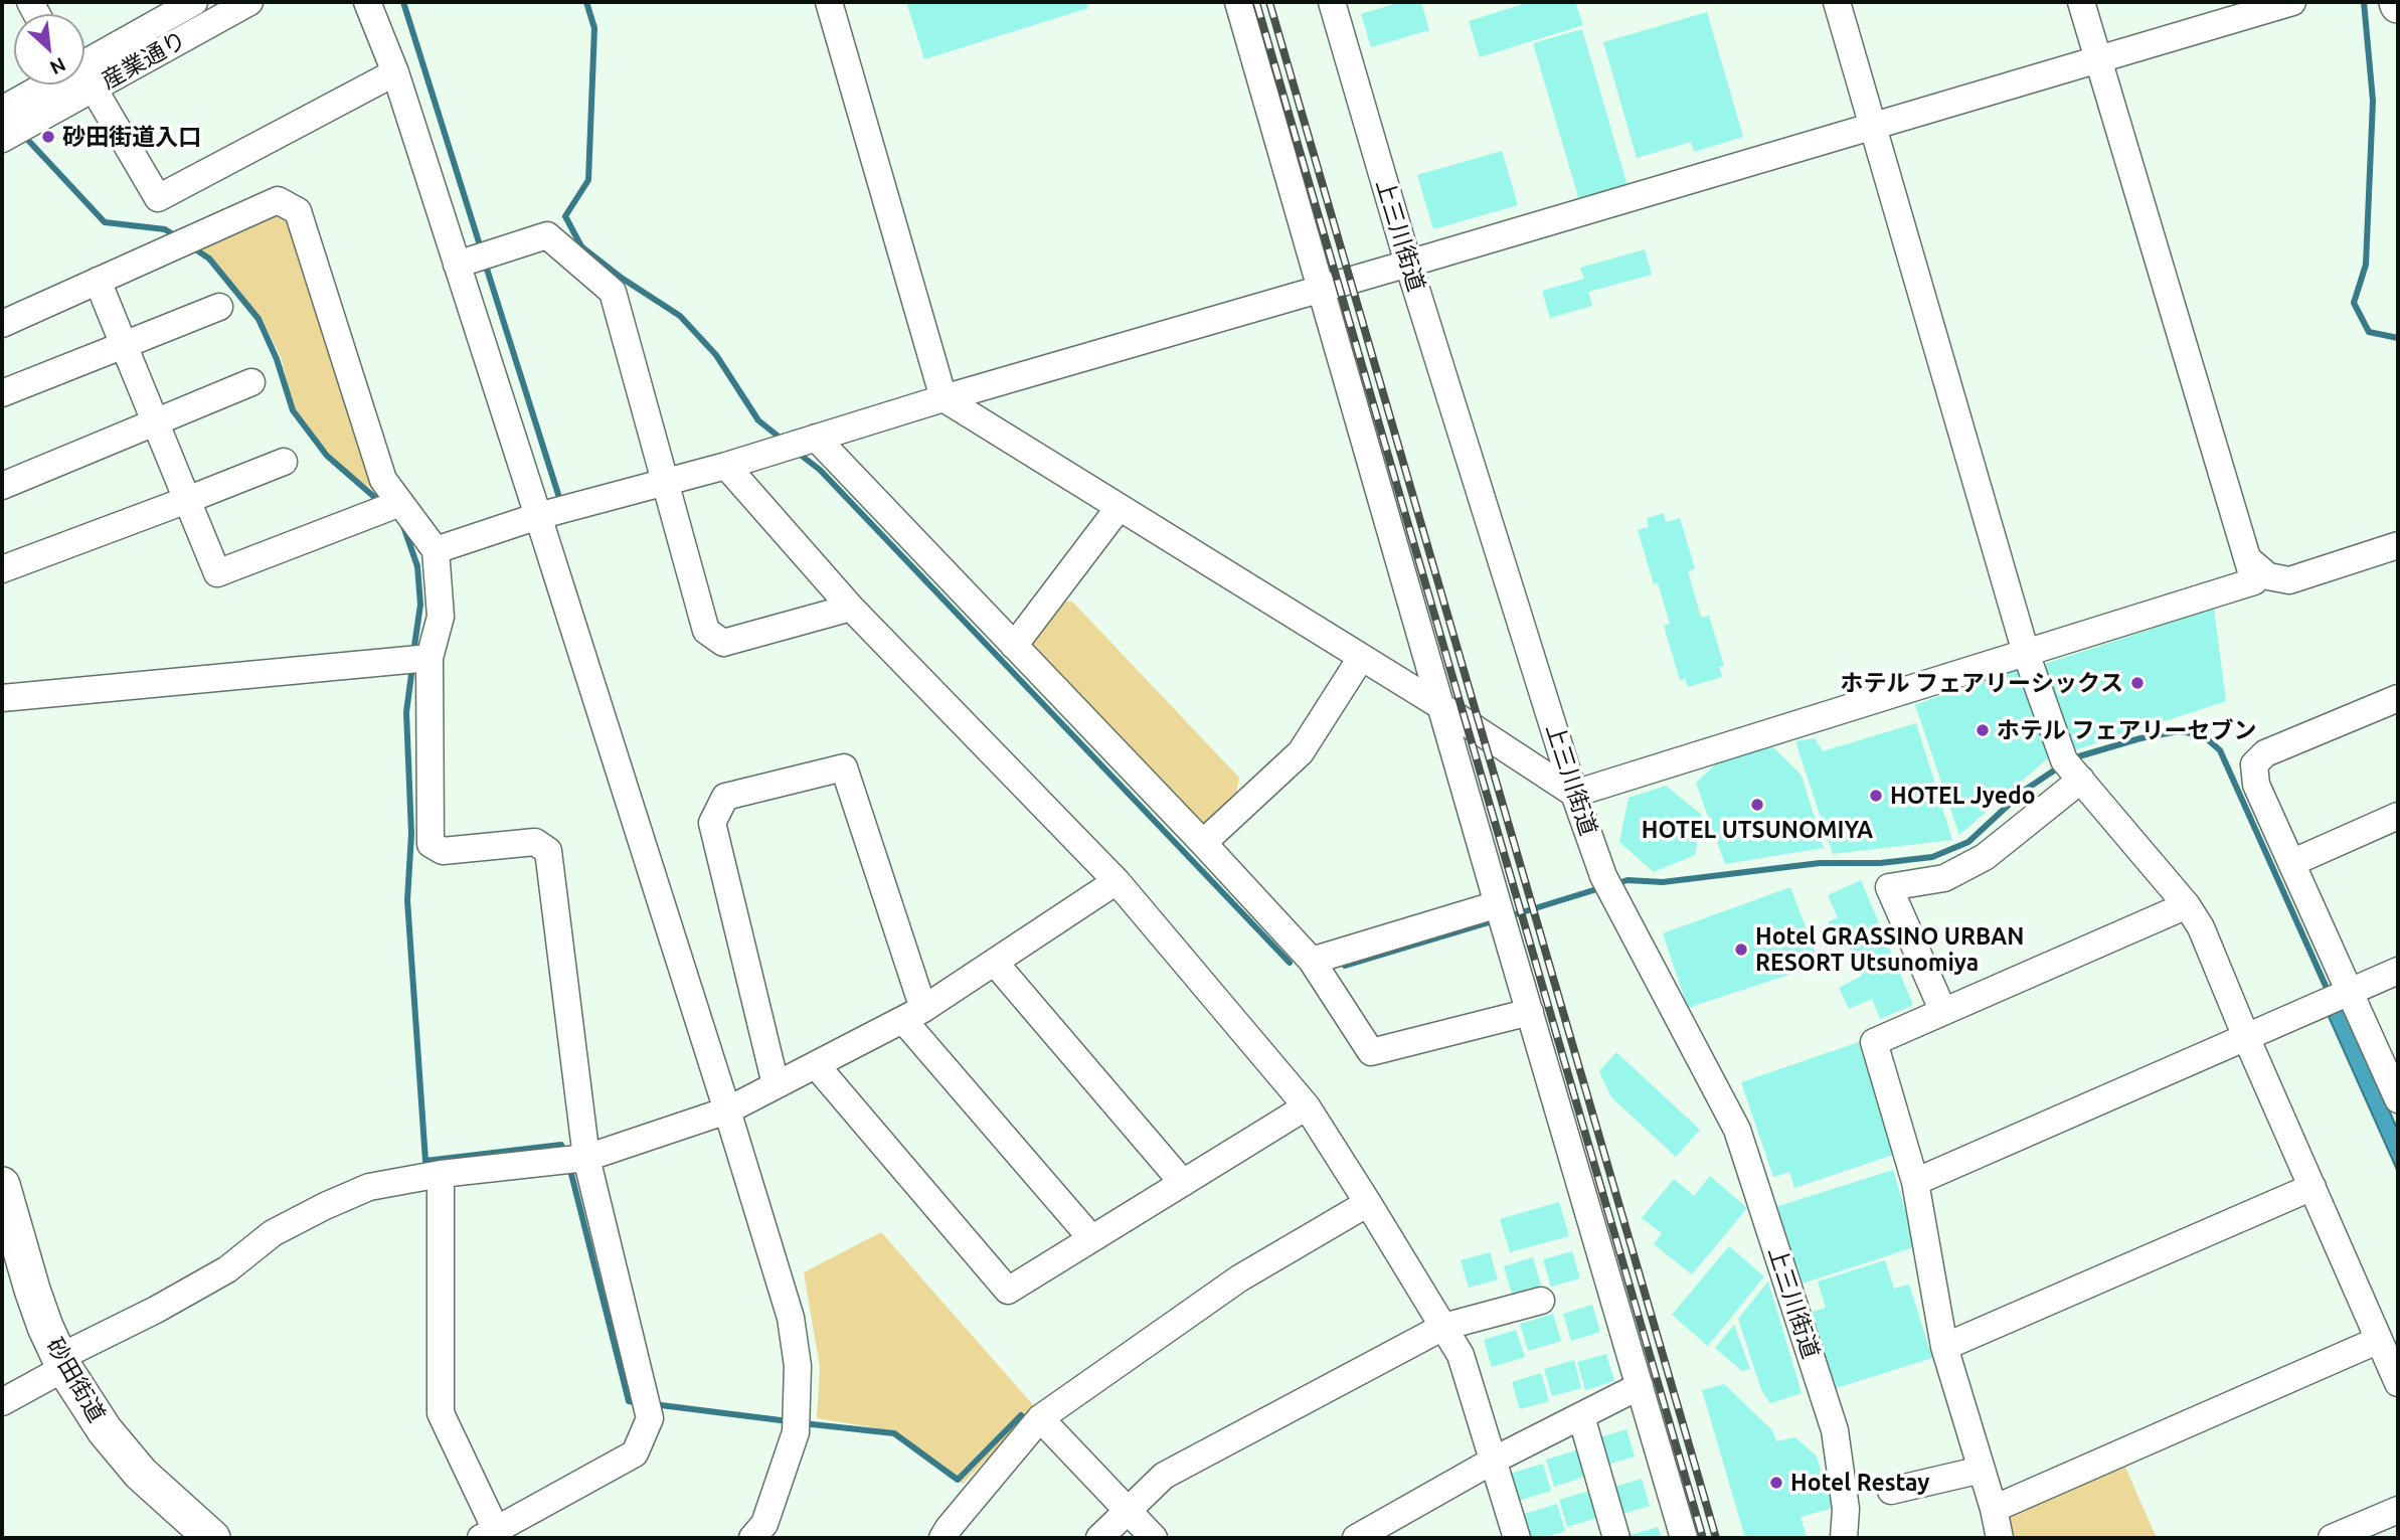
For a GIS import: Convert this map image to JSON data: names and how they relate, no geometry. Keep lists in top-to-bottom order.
{
  "streets": {
    "main road": ["砂田街道"],
    "street": ["産業通り", "上三川街道"]
  },
  "places": [
    "砂田街道入口",
    "ホテル フェアリーシックス",
    "ホテル フェアリーセブン",
    "HOTEL Jyedo",
    "HOTEL UTSUNOMIYA",
    "Hotel GRASSINO URBAN RESORT Utsunomiya",
    "Hotel Restay"
  ],
  "north": "bottom right"
}
